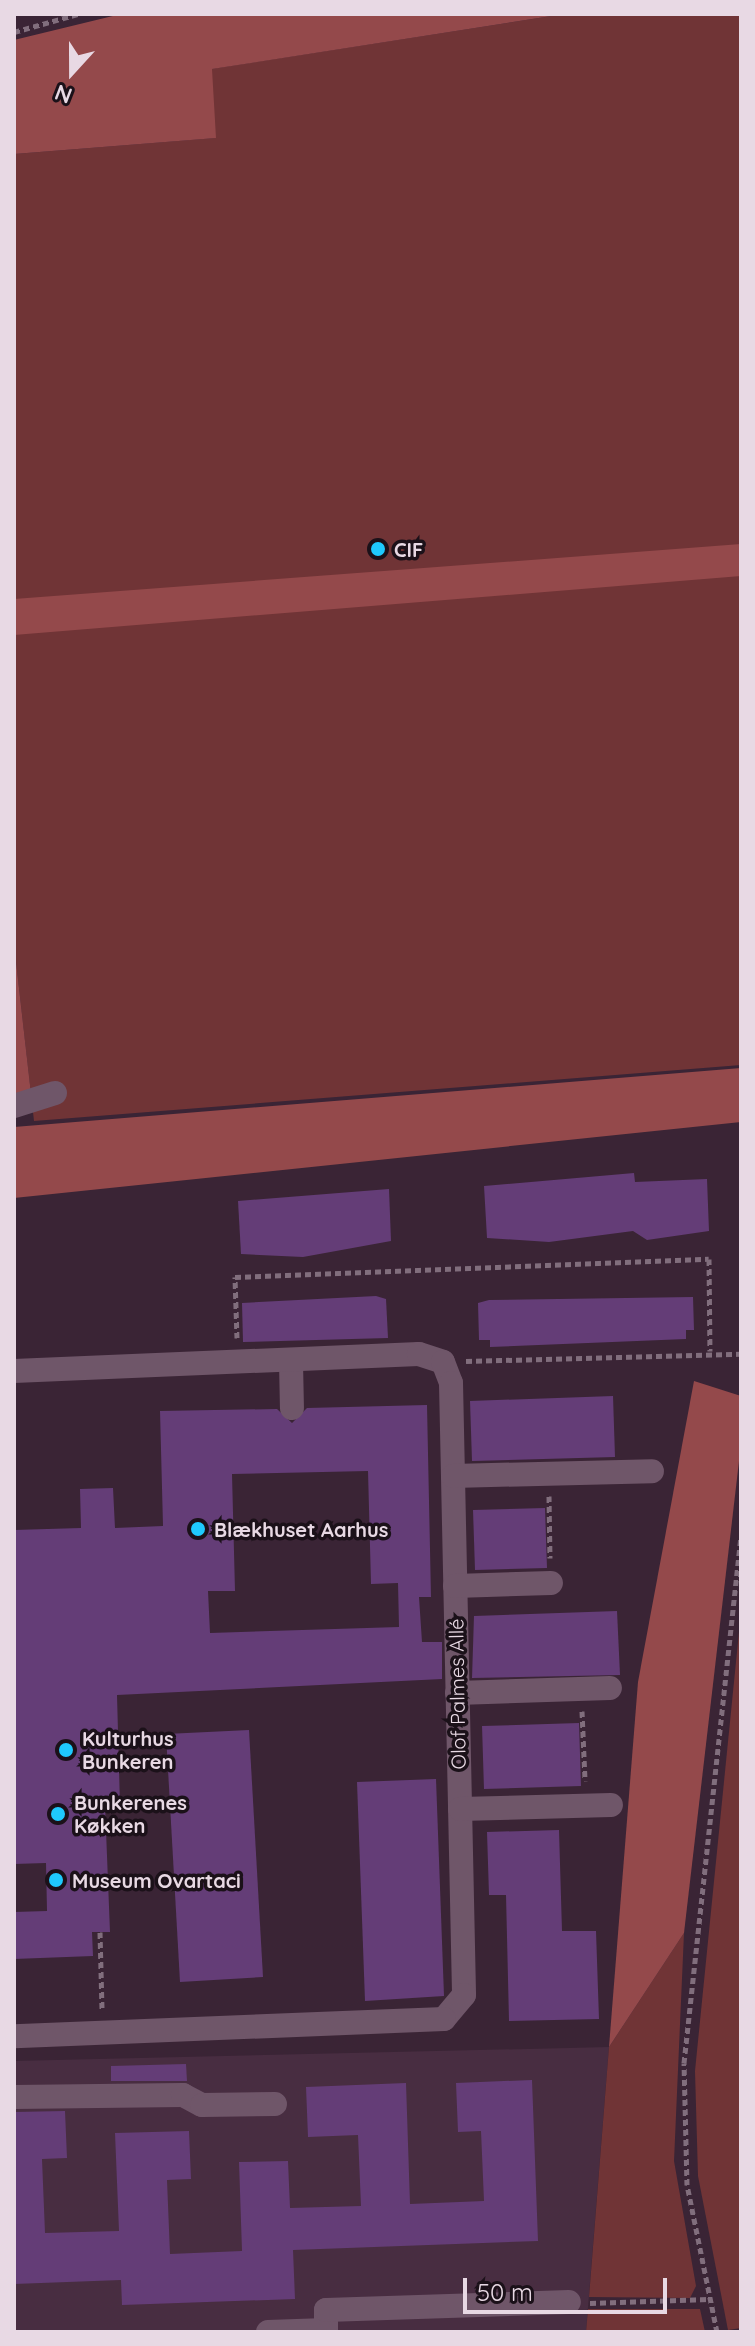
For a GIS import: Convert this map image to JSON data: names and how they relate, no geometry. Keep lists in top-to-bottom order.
{
  "streets": {
    "street": ["Olof Palmes Allé"]
  },
  "places": [
    "CIF",
    "Blækhuset Aarhus",
    "Kulturhus Bunkeren",
    "Bunkerenes Køkken",
    "Museum Ovartaci"
  ],
  "scale_bar": "50 m",
  "north": "bottom"
}
